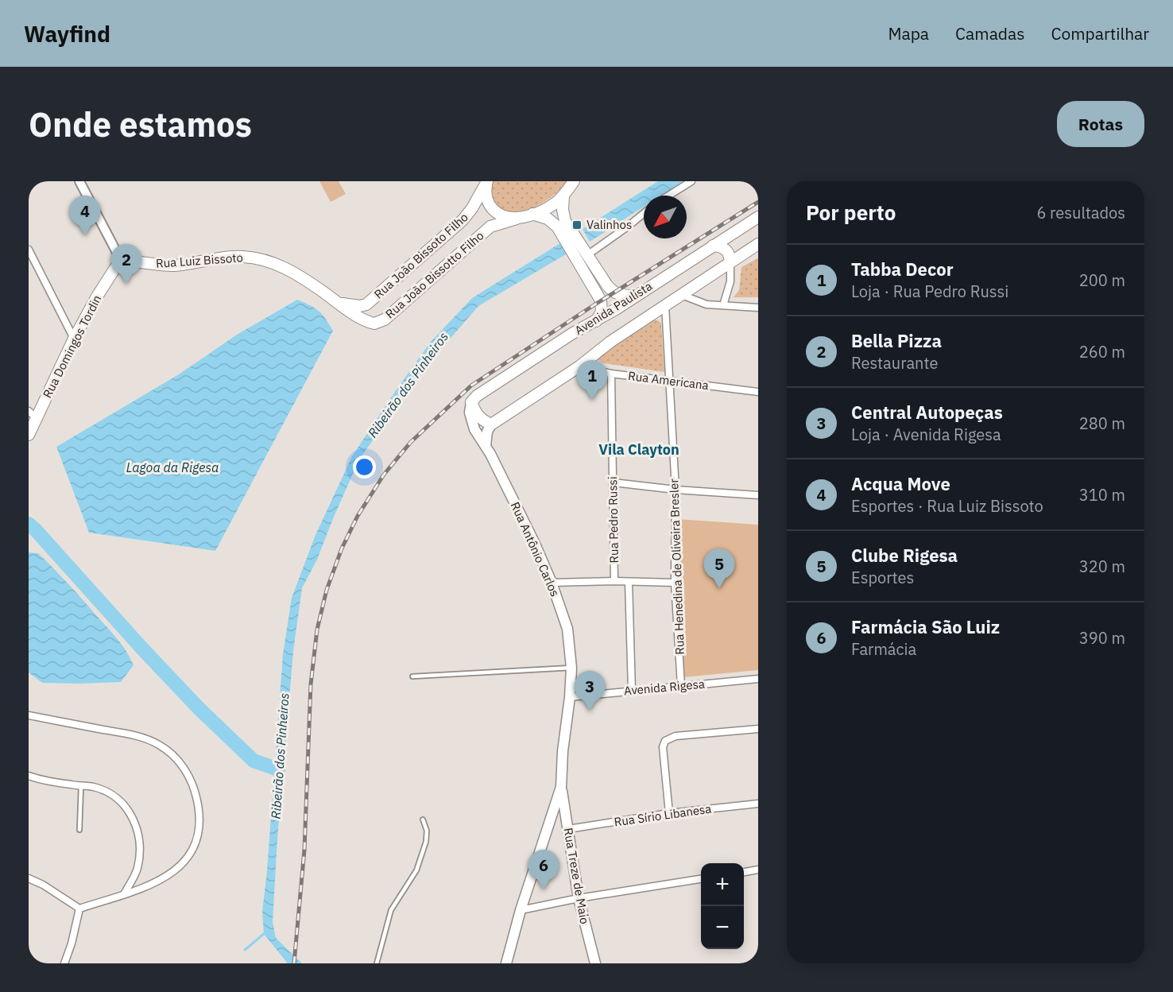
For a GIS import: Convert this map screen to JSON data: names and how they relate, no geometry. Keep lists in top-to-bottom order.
{
  "streets": {
    "main road": [
      "Rua João Bissoto Filho",
      "Rua Luiz Bissoto",
      "Rua João Bissotto Filho",
      "Avenida Paulista",
      "Rua Domingos Tordin",
      "Rua Antônio Carlos",
      "Rua Treze de Maio"
    ],
    "street": [
      "Rua Americana",
      "Rua Pedro Russi",
      "Rua Henedina de Oliveira Bresler",
      "Avenida Rigesa",
      "Rua Sírio Libanesa"
    ]
  },
  "crossings": [
    ["Rua João Bissoto Filho", "Rua Luiz Bissoto"],
    ["Rua João Bissoto Filho", "Rua João Bissotto Filho"],
    ["Rua Luiz Bissoto", "Rua João Bissotto Filho"],
    ["Rua Luiz Bissoto", "Rua Domingos Tordin"],
    ["Avenida Paulista", "Rua Americana"],
    ["Avenida Paulista", "Rua Antônio Carlos"],
    ["Avenida Paulista", "Rua Henedina de Oliveira Bresler"],
    ["Rua Americana", "Rua Pedro Russi"],
    ["Rua Americana", "Rua Henedina de Oliveira Bresler"],
    ["Rua Antônio Carlos", "Avenida Rigesa"],
    ["Rua Antônio Carlos", "Rua Treze de Maio"],
    ["Rua Henedina de Oliveira Bresler", "Avenida Rigesa"],
    ["Rua Sírio Libanesa", "Rua Treze de Maio"]
  ],
  "districts": ["Vila Clayton"],
  "water": ["Ribeirão dos Pinheiros", "Lagoa da Rigesa"],
  "places": {
    "transit": ["Valinhos"]
  },
  "north": "bottom left",
  "page": {
    "header": "Wayfind",
    "nav": ["Mapa", "Camadas", "Compartilhar"],
    "buttons": "Rotas",
    "title": "Onde estamos",
    "heading": ["Por perto", "6 resultados"],
    "pins": [
      "4",
      "2",
      "1",
      "5",
      "3",
      "6"
    ],
    "list": [
      {
        "mark": "1",
        "name": "Tabba Decor",
        "note": "Loja · Rua Pedro Russi",
        "value": "200 m"
      },
      {
        "mark": "2",
        "name": "Bella Pizza",
        "note": "Restaurante",
        "value": "260 m"
      },
      {
        "mark": "3",
        "name": "Central Autopeças",
        "note": "Loja · Avenida Rigesa",
        "value": "280 m"
      },
      {
        "mark": "4",
        "name": "Acqua Move",
        "note": "Esportes · Rua Luiz Bissoto",
        "value": "310 m"
      },
      {
        "mark": "5",
        "name": "Clube Rigesa",
        "note": "Esportes",
        "value": "320 m"
      },
      {
        "mark": "6",
        "name": "Farmácia São Luiz",
        "note": "Farmácia",
        "value": "390 m"
      }
    ],
    "map_buttons": ["+", "−"]
  }
}
